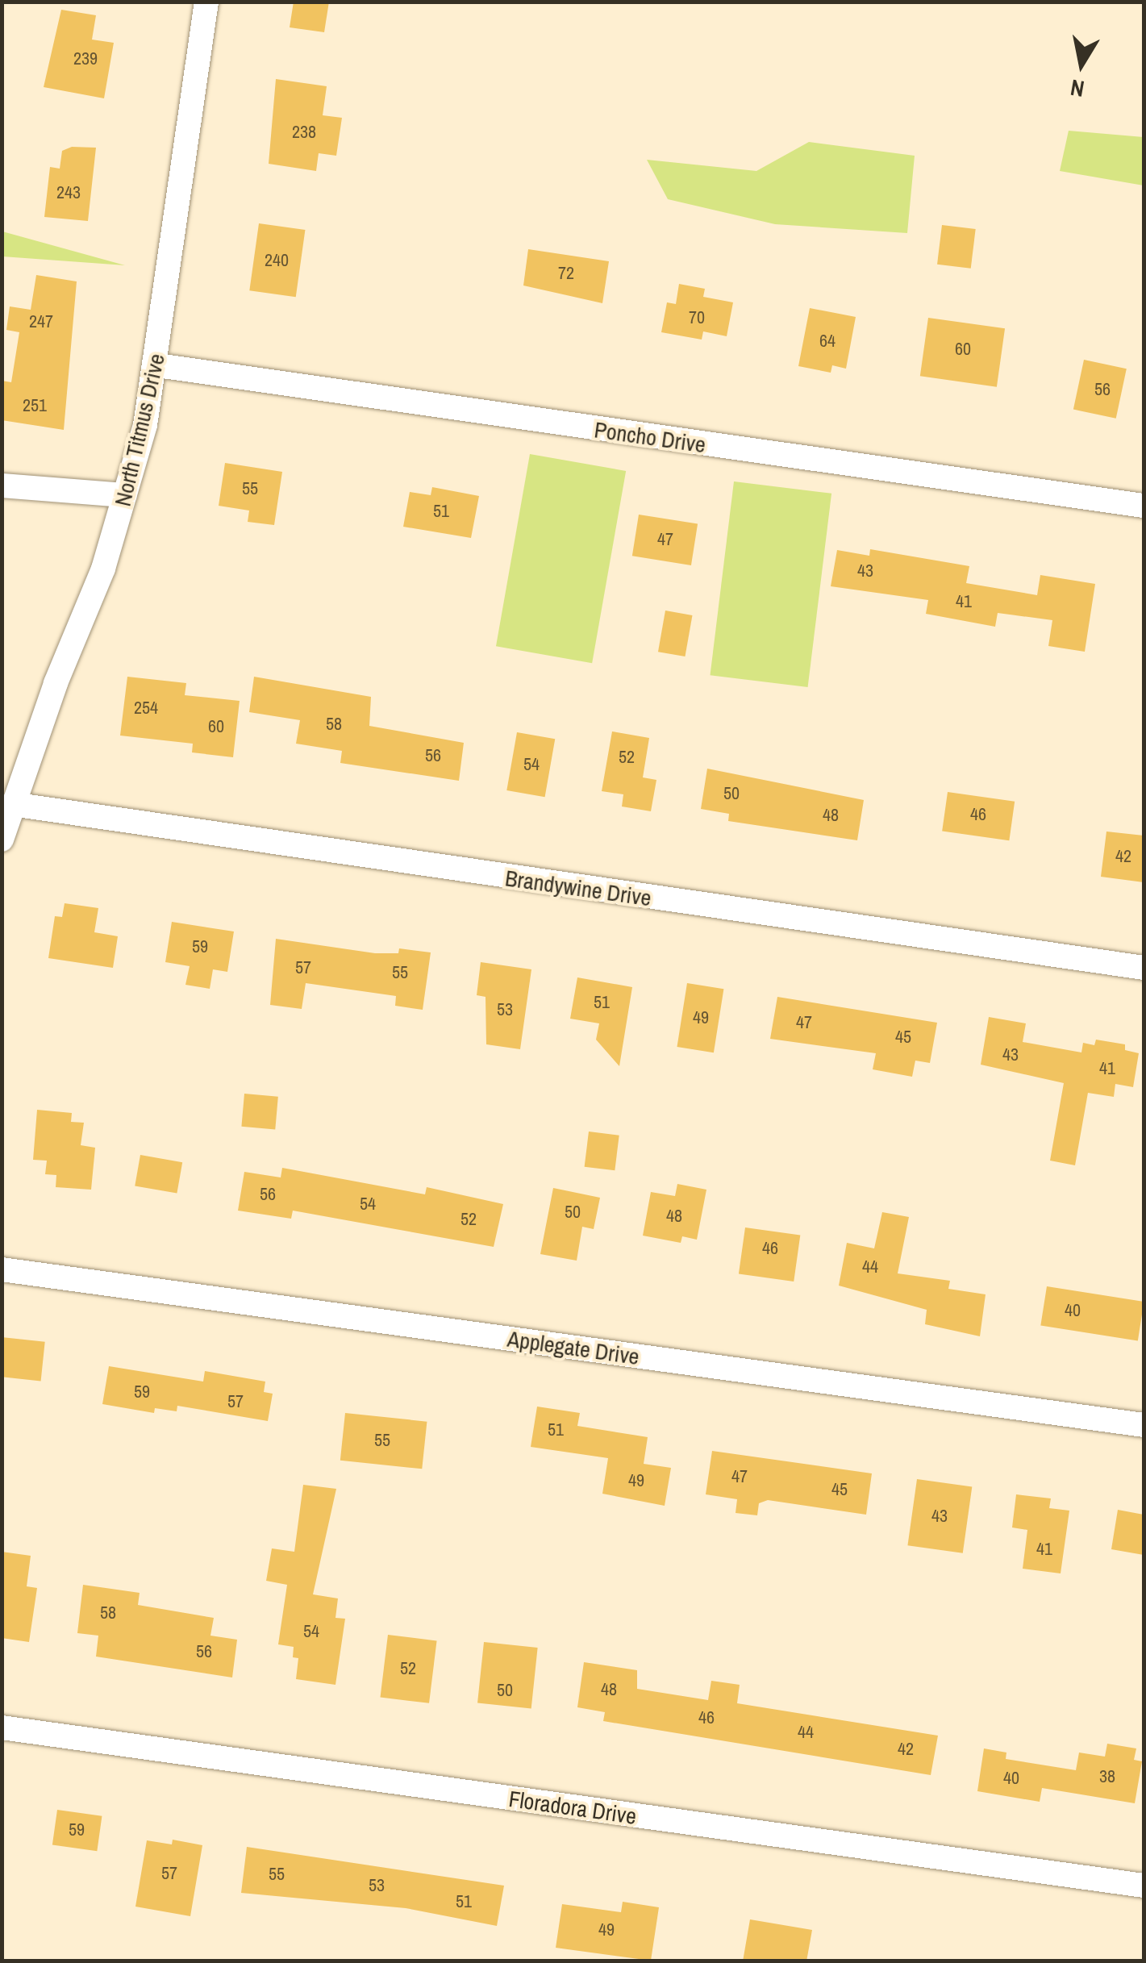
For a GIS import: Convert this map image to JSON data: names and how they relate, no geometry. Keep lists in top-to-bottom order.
{
  "streets": {
    "street": [
      "North Titmus Drive",
      "Poncho Drive",
      "Brandywine Drive",
      "Applegate Drive",
      "Floradora Drive"
    ]
  },
  "crossings": [
    ["North Titmus Drive", "Poncho Drive"],
    ["North Titmus Drive", "Brandywine Drive"]
  ],
  "house_numbers": [
    "239",
    "238",
    "243",
    "240",
    "72",
    "70",
    "247",
    "64",
    "60",
    "56",
    "251",
    "55",
    "51",
    "47",
    "43",
    "41",
    "254",
    "58",
    "60",
    "56",
    "52",
    "54",
    "50",
    "46",
    "48",
    "42",
    "59",
    "57",
    "55",
    "51",
    "53",
    "49",
    "47",
    "45",
    "43",
    "41",
    "56",
    "54",
    "50",
    "48",
    "52",
    "46",
    "44",
    "40",
    "59",
    "57",
    "51",
    "55",
    "47",
    "49",
    "45",
    "43",
    "41",
    "58",
    "54",
    "56",
    "52",
    "48",
    "50",
    "46",
    "44",
    "42",
    "38",
    "40",
    "59",
    "57",
    "55",
    "53",
    "51",
    "49"
  ],
  "north": "bottom"
}
